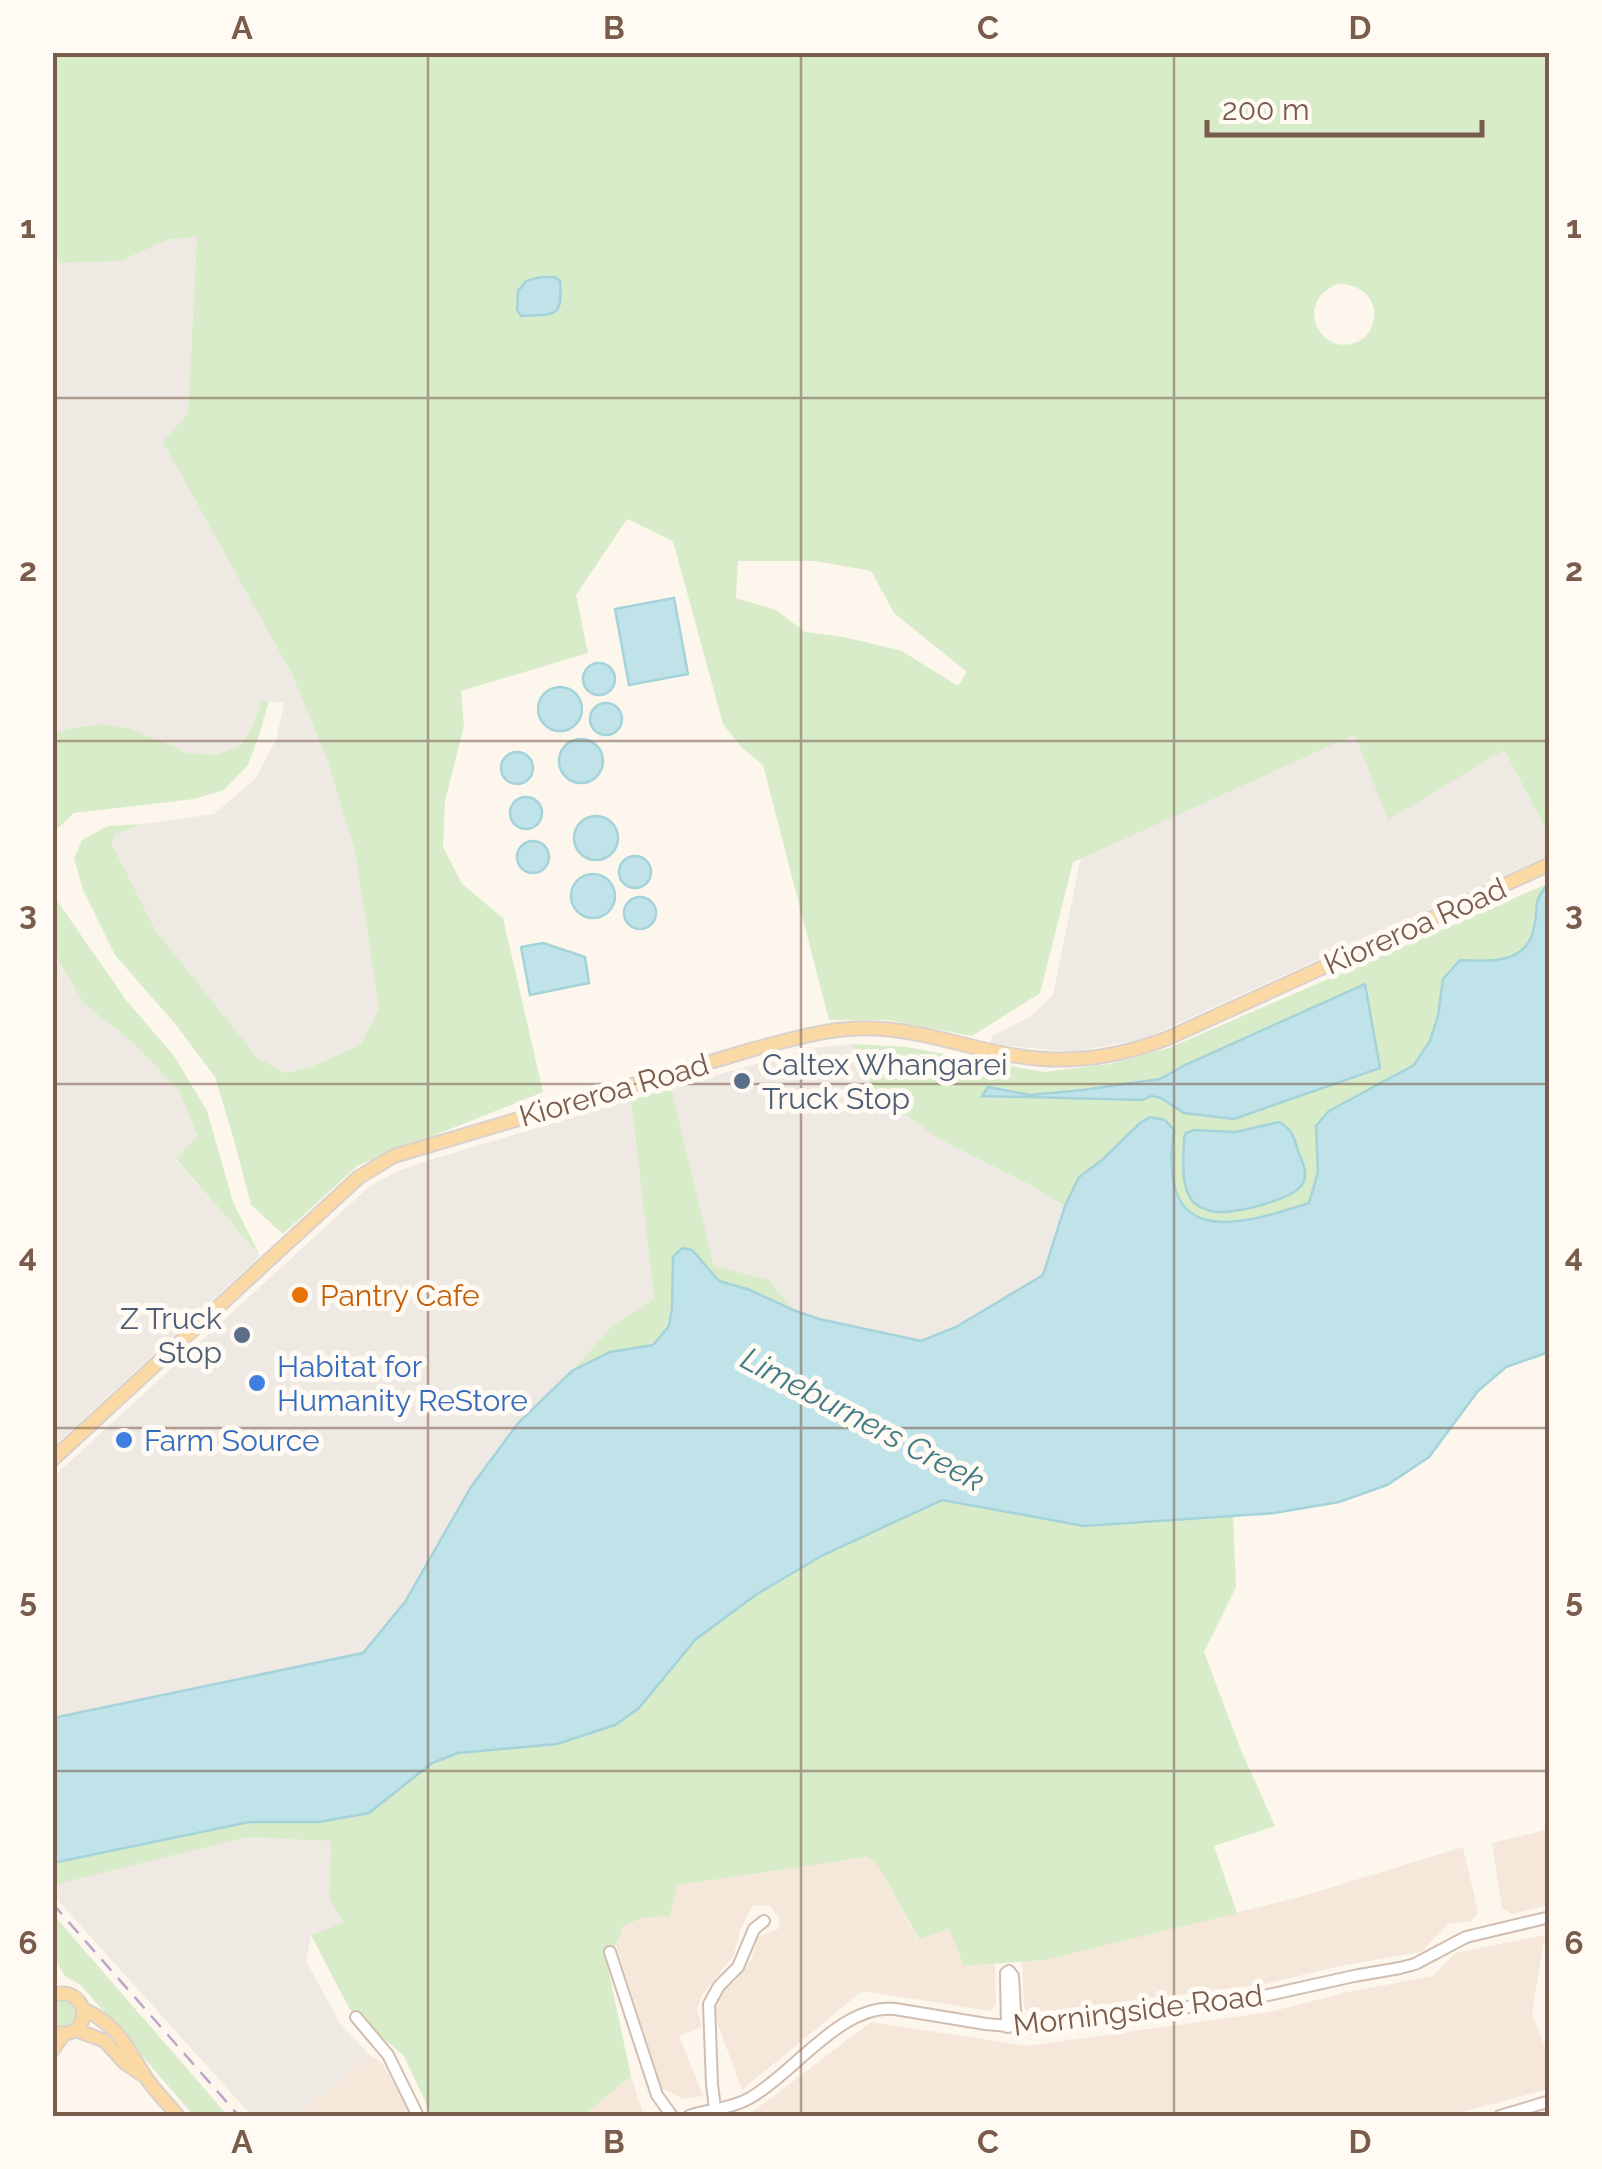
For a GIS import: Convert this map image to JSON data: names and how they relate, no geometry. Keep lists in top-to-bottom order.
{
  "streets": {
    "main road": ["Kioreroa Road"],
    "street": ["Morningside Road"]
  },
  "water": ["Limeburners Creek"],
  "places": [
    "Caltex Whangarei Truck Stop",
    "Pantry Cafe",
    "Z Truck Stop",
    "Habitat for Humanity ReStore",
    "Farm Source"
  ],
  "scale_bar": "200 m",
  "grid": {
    "columns": [
      "A",
      "B",
      "C",
      "D"
    ],
    "rows": [
      "1",
      "2",
      "3",
      "4",
      "5",
      "6"
    ]
  }
}
